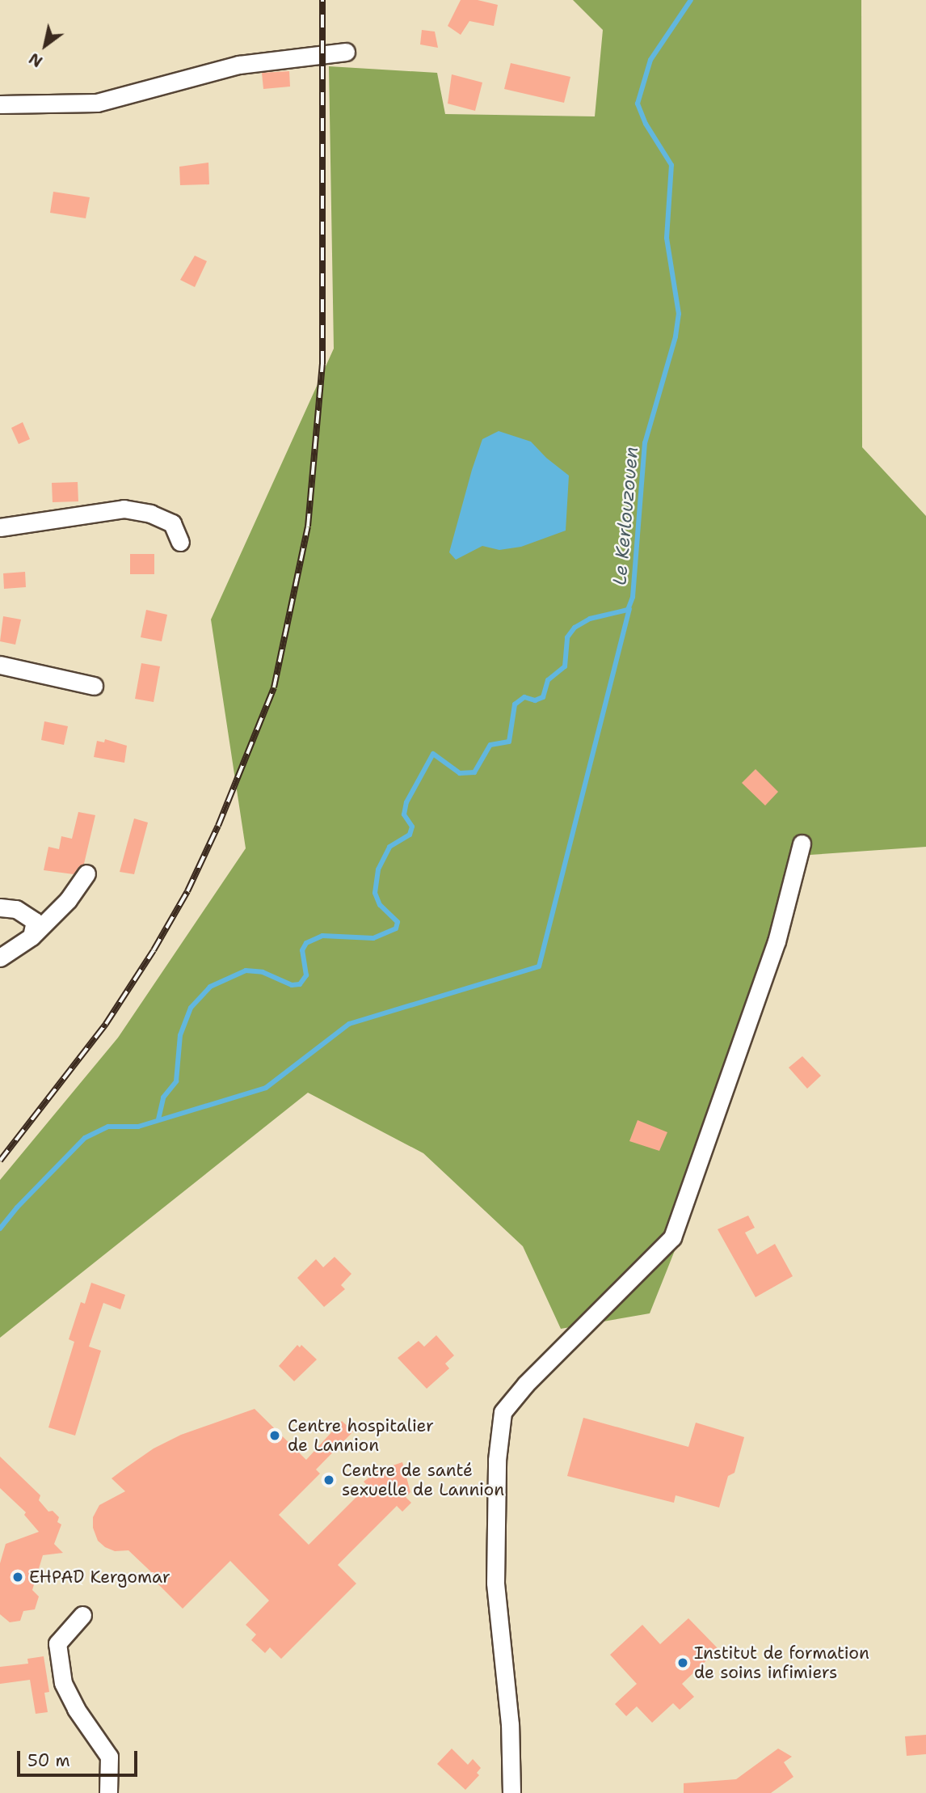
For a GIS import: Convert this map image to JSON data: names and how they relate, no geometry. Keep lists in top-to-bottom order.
{
  "water": ["Le Kerlouzouen"],
  "places": [
    "Centre hospitalier de Lannion",
    "Centre de santé sexuelle de Lannion",
    "EHPAD Kergomar",
    "Institut de formation de soins infimiers"
  ],
  "scale_bar": "50 m",
  "north": "bottom left"
}
